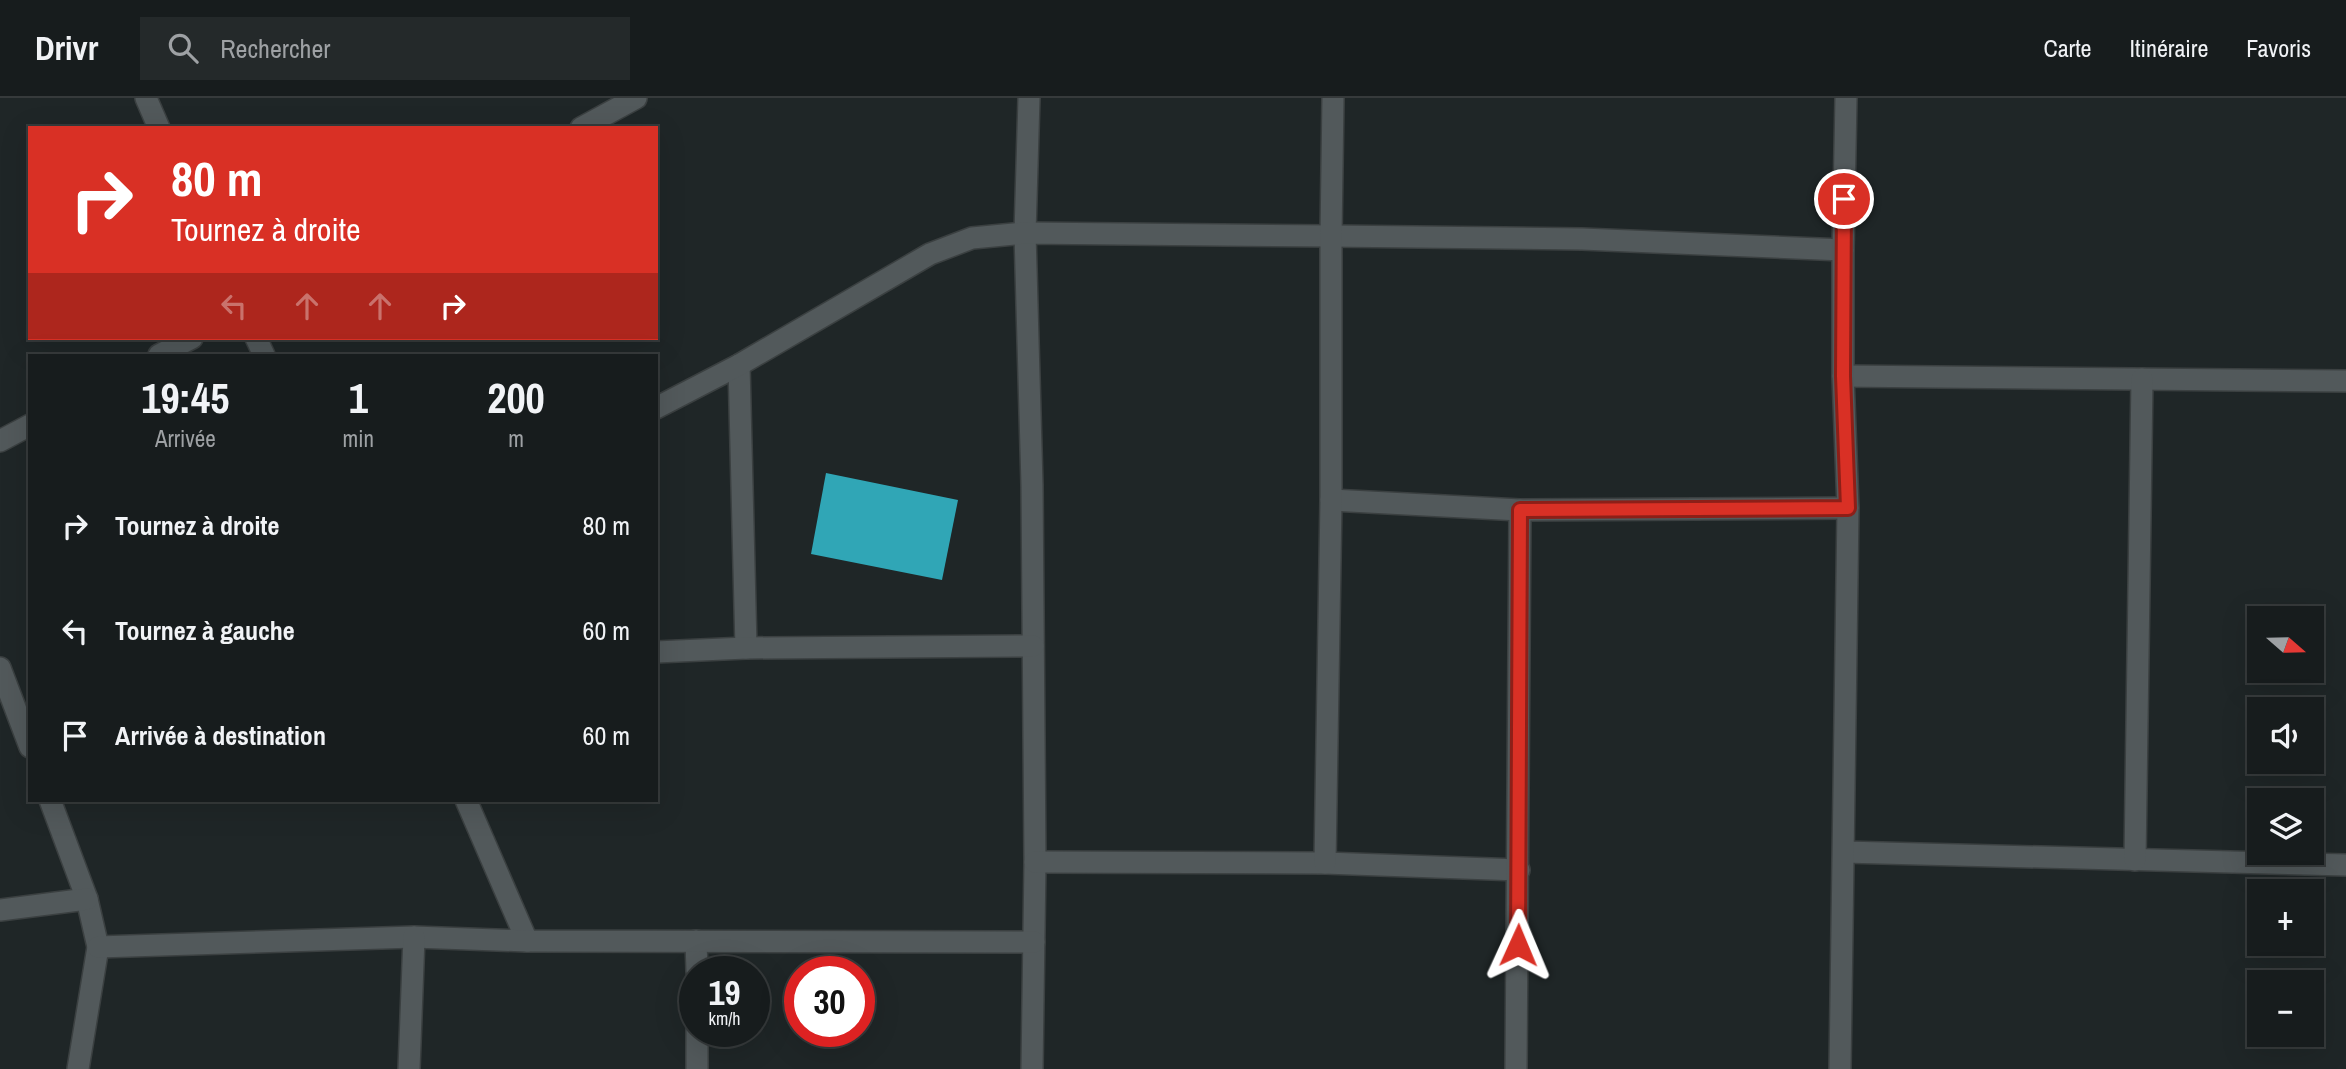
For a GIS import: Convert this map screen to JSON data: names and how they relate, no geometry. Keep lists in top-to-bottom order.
{
  "north": "right",
  "page": {
    "header": "Drivr",
    "search": "Rechercher",
    "nav": ["Carte", "Itinéraire", "Favoris"],
    "turn": ["80 m", "Tournez à droite"],
    "eta": [
      "19:45",
      "Arrivée",
      "1",
      "min",
      "200",
      "m"
    ],
    "list": [
      {
        "name": "Tournez à droite",
        "value": "80 m"
      },
      {
        "name": "Tournez à gauche",
        "value": "60 m"
      },
      {
        "name": "Arrivée à destination",
        "value": "60 m"
      }
    ],
    "map_buttons": ["+", "−"],
    "speed": "19 km/h",
    "limit": "30"
  }
}
